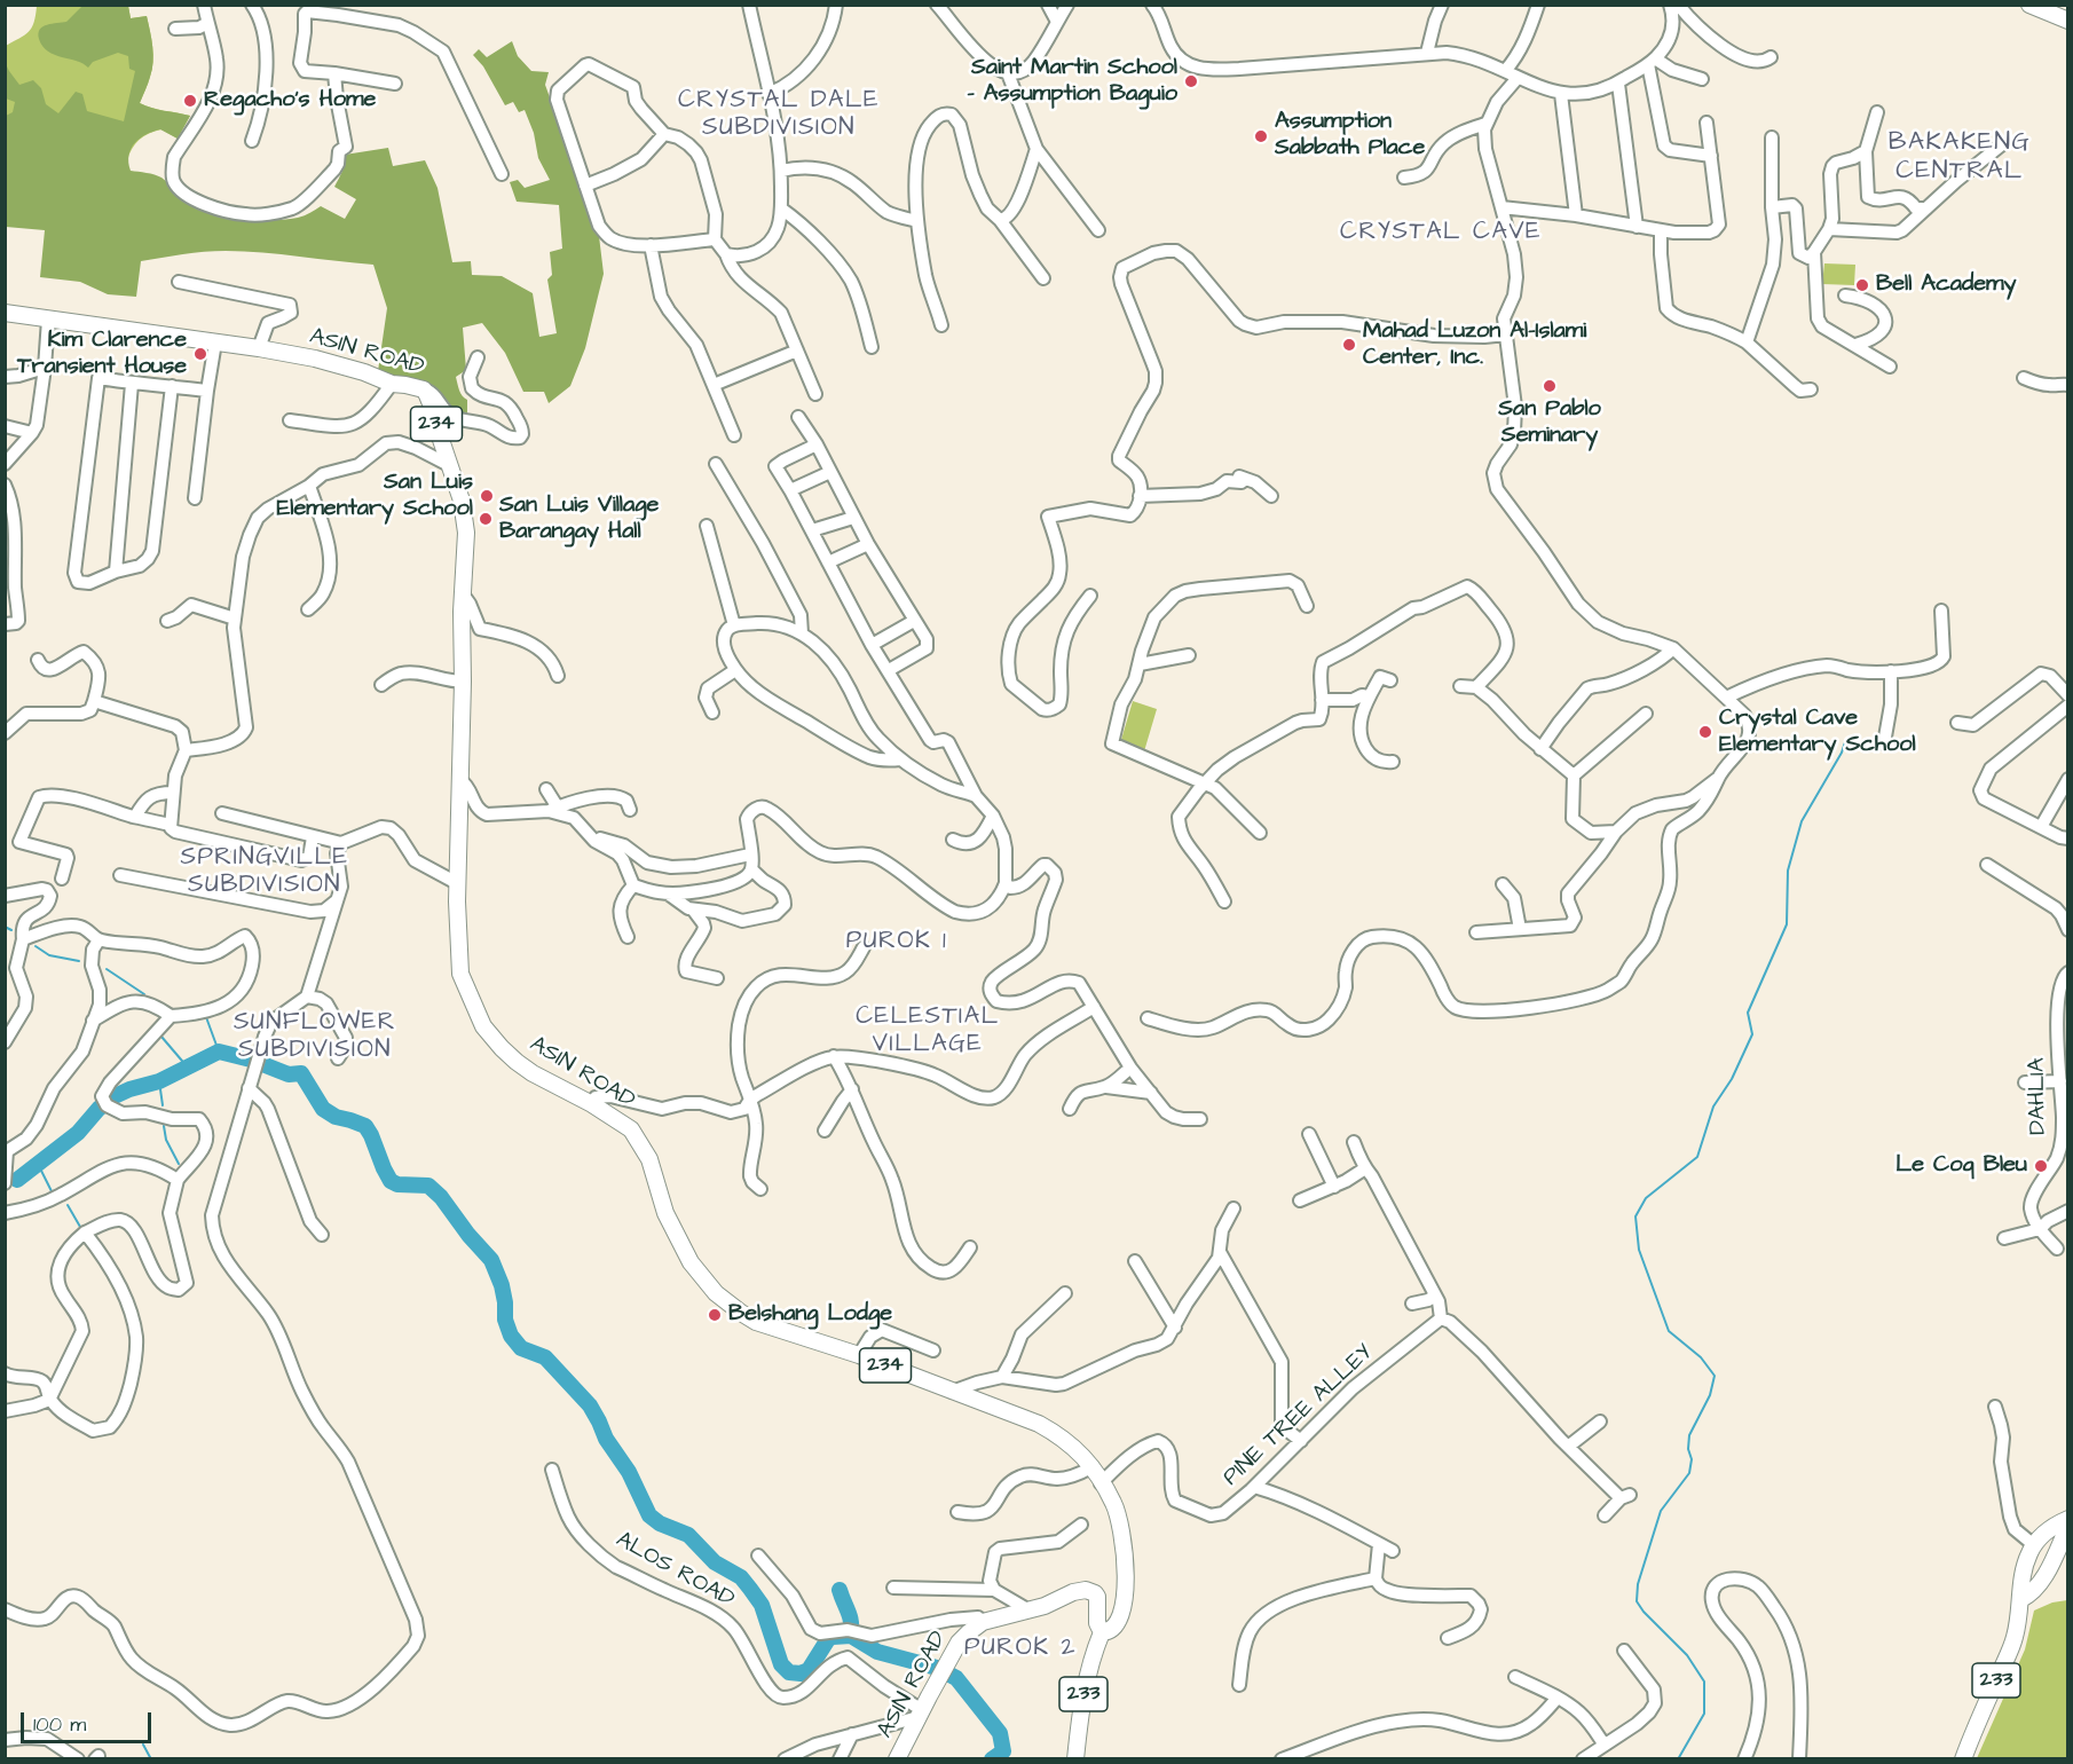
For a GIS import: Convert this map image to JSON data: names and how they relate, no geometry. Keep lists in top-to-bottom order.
{
  "streets": {
    "main road": ["ASIN ROAD", "234", "233"],
    "street": ["DAHLIA", "PINE TREE ALLEY", "ALOS ROAD"]
  },
  "crossings": [
    ["ASIN ROAD", "PINE TREE ALLEY"],
    ["ASIN ROAD", "ALOS ROAD"],
    ["ASIN ROAD", "233"]
  ],
  "districts": [
    "CRYSTAL DALE SUBDIVISION",
    "BAKAKENG CENTRAL",
    "CRYSTAL CAVE",
    "SPRINGVILLE SUBDIVISION",
    "PUROK 1",
    "CELESTIAL VILLAGE",
    "SUNFLOWER SUBDIVISION",
    "PUROK 2"
  ],
  "places": [
    "Saint Martin School - Assumption Baguio",
    "Regacho’s Home",
    "Assumption Sabbath Place",
    "Bell Academy",
    "Mahad Luzon Al-Islami Center, Inc.",
    "Kim Clarence Transient House",
    "San Pablo Seminary",
    "San Luis Elementary School",
    "San Luis Village Barangay Hall",
    "Crystal Cave Elementary School",
    "Le Coq Bleu",
    "Belshang Lodge"
  ],
  "scale_bar": "100 m"
}
